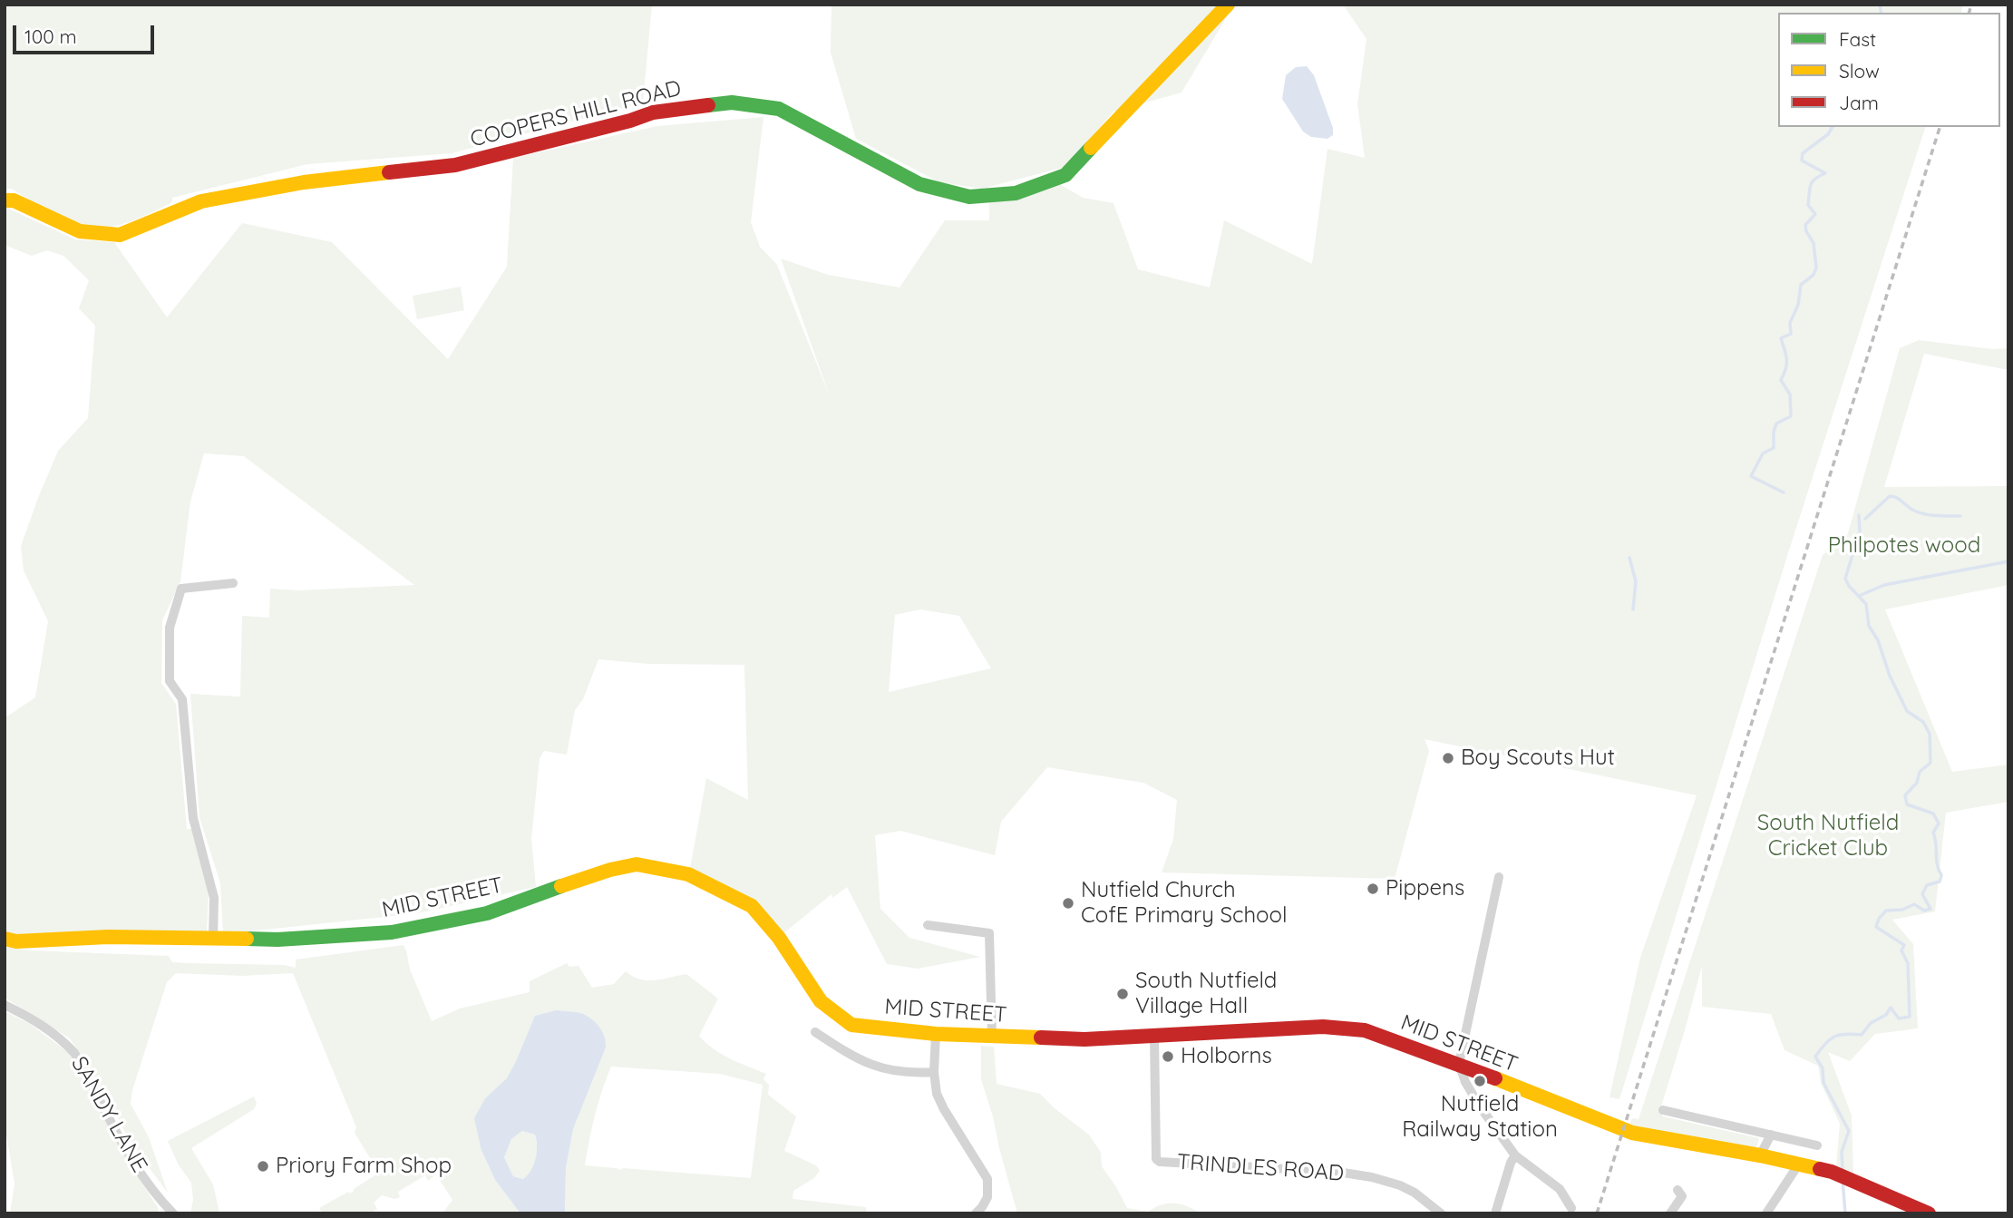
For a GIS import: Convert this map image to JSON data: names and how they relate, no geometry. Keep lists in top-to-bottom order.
{
  "streets": {
    "street": [
      "COOPERS HILL ROAD",
      "MID STREET",
      "SANDY LANE",
      "TRINDLES ROAD"
    ]
  },
  "crossings": [
    ["MID STREET", "TRINDLES ROAD"]
  ],
  "parks": ["Philpotes wood", "South Nutfield Cricket Club"],
  "places": [
    "Boy Scouts Hut",
    "Pippens",
    "Nutfield Church CofE Primary School",
    "South Nutfield Village Hall",
    "Holborns",
    "Nutfield Railway Station",
    "Priory Farm Shop"
  ],
  "legend": ["Fast", "Slow", "Jam"],
  "scale_bar": "100 m"
}
